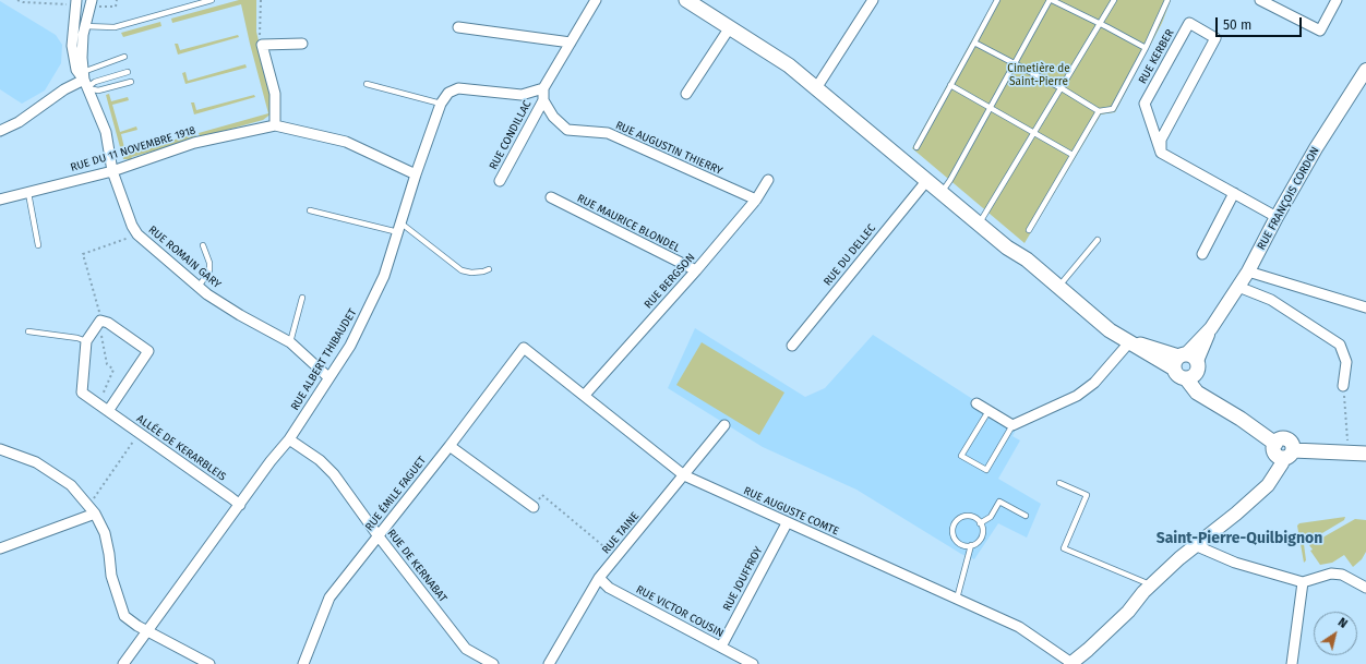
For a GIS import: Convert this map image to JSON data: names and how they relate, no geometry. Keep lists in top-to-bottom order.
{
  "streets": {
    "street": [
      "RUE KERBER",
      "RUE CONDILLAC",
      "RUE AUGUSTIN THIERRY",
      "RUE DU 11 NOVEMBRE 1918",
      "RUE FRANÇOIS CORDON",
      "RUE MAURICE BLONDEL",
      "RUE DU DELLEC",
      "RUE ROMAIN GARY",
      "RUE BERGSON",
      "RUE ALBERT THIBAUDET",
      "ALLÉE DE KERARBLEIS",
      "RUE ÉMILE FAGUET",
      "RUE AUGUSTE COMTE",
      "RUE TAINE",
      "RUE DE KERNABAT",
      "RUE JOUFFROY",
      "RUE VICTOR COUSIN"
    ]
  },
  "crossings": [
    ["RUE CONDILLAC", "RUE AUGUSTIN THIERRY"],
    ["RUE AUGUSTIN THIERRY", "RUE BERGSON"],
    ["RUE DU 11 NOVEMBRE 1918", "RUE ROMAIN GARY"],
    ["RUE DU 11 NOVEMBRE 1918", "RUE ALBERT THIBAUDET"],
    ["RUE MAURICE BLONDEL", "RUE BERGSON"],
    ["RUE ROMAIN GARY", "RUE ALBERT THIBAUDET"],
    ["RUE BERGSON", "RUE AUGUSTE COMTE"],
    ["RUE ALBERT THIBAUDET", "ALLÉE DE KERARBLEIS"],
    ["RUE ALBERT THIBAUDET", "RUE DE KERNABAT"],
    ["RUE ÉMILE FAGUET", "RUE AUGUSTE COMTE"],
    ["RUE ÉMILE FAGUET", "RUE DE KERNABAT"],
    ["RUE AUGUSTE COMTE", "RUE TAINE"],
    ["RUE AUGUSTE COMTE", "RUE JOUFFROY"],
    ["RUE TAINE", "RUE VICTOR COUSIN"],
    ["RUE JOUFFROY", "RUE VICTOR COUSIN"]
  ],
  "districts": ["Saint-Pierre-Quilbignon"],
  "parks": ["Cimetière de Saint-Pierre"],
  "scale_bar": "50 m",
  "north": "top right"
}
